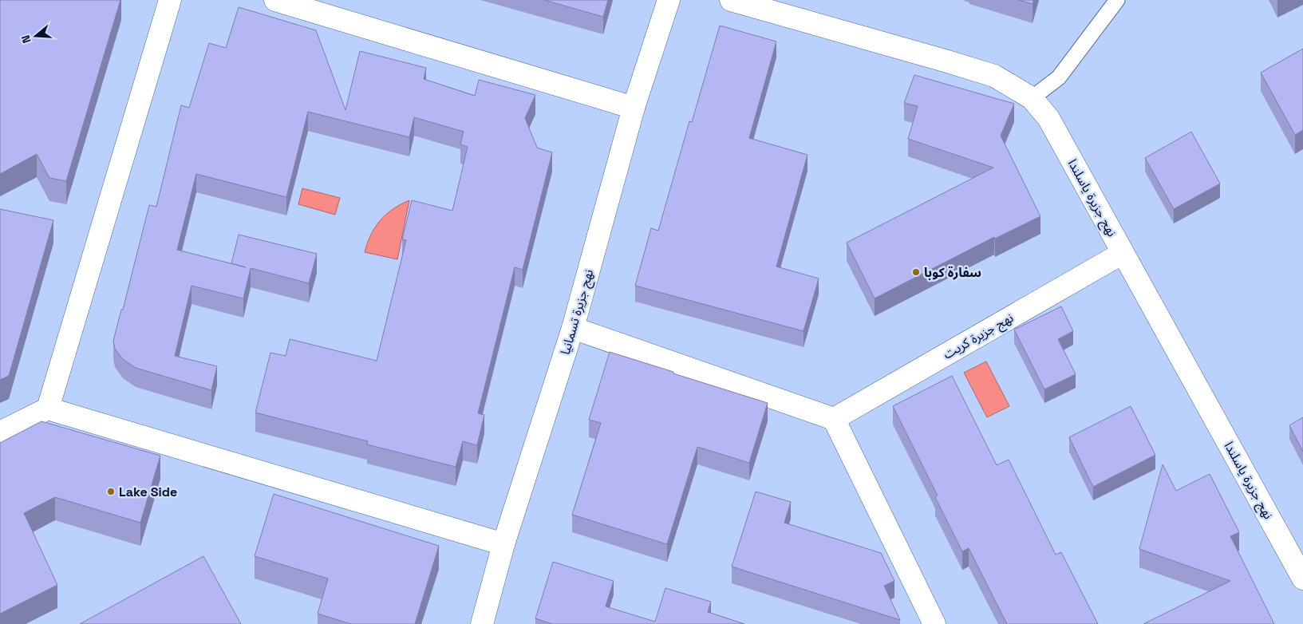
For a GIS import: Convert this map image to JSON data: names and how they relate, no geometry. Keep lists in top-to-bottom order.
{
  "streets": {
    "street": ["نهج جزيرة ياسلندا", "نهج جزيرة تسمانيا", "نهج جزيرة كريت"]
  },
  "crossings": [
    ["نهج جزيرة ياسلندا", "نهج جزيرة كريت"]
  ],
  "places": ["سفارة كوبا", "Lake Side"],
  "north": "left"
}
